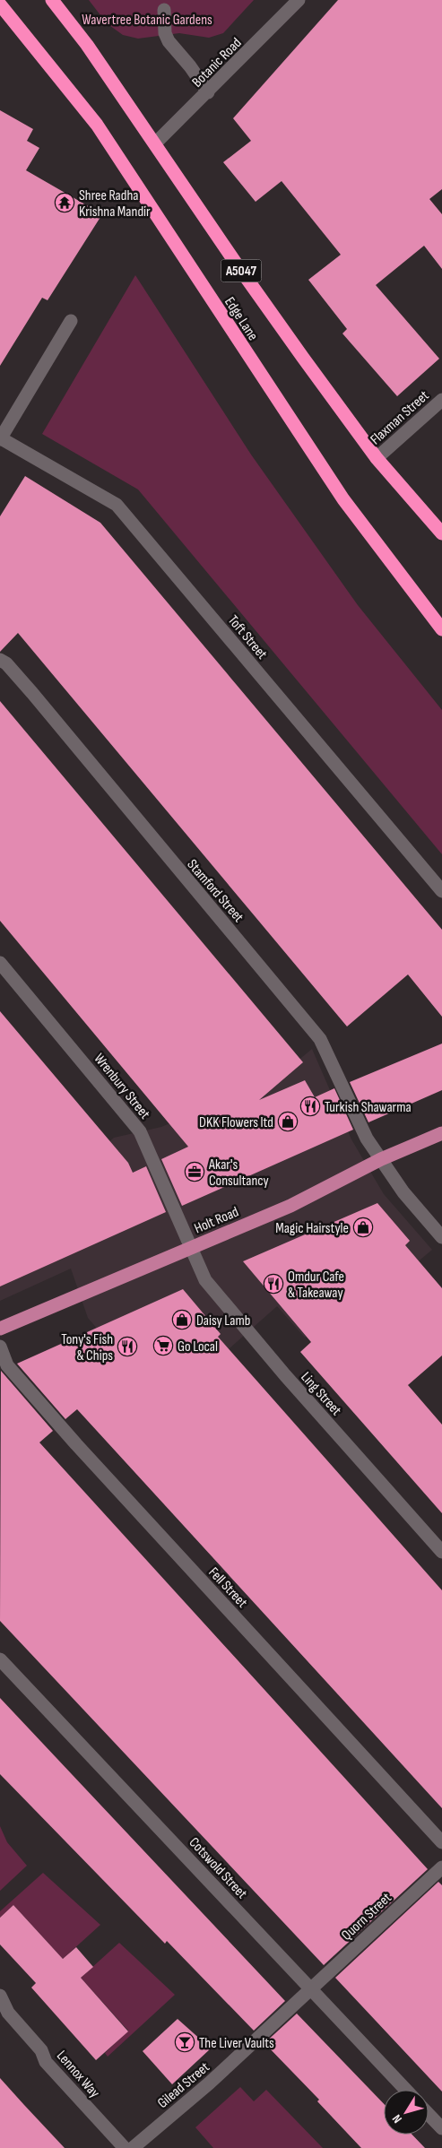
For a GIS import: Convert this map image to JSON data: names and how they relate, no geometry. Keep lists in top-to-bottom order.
{
  "streets": {
    "highway": ["A5047", "Edge Lane"],
    "main road": ["Holt Road"],
    "street": [
      "Botanic Road",
      "Flaxman Street",
      "Toft Street",
      "Stamford Street",
      "Wrenbury Street",
      "Ling Street",
      "Fell Street",
      "Cotswold Street",
      "Quorn Street",
      "Lennox Way",
      "Gilead Street"
    ]
  },
  "crossings": [
    ["Botanic Road", "Edge Lane"],
    ["Edge Lane", "Flaxman Street"],
    ["Stamford Street", "Holt Road"],
    ["Wrenbury Street", "Holt Road"],
    ["Wrenbury Street", "Ling Street"],
    ["Holt Road", "Ling Street"],
    ["Cotswold Street", "Quorn Street"],
    ["Cotswold Street", "Gilead Street"],
    ["Quorn Street", "Gilead Street"]
  ],
  "parks": ["Wavertree Botanic Gardens"],
  "places": {
    "temple": ["Shree Radha Krishna Mandir"],
    "restaurant": ["Turkish Shawarma", "Omdur Cafe & Takeaway", "Tony's Fish & Chips"],
    "shop": ["DKK Flowers ltd", "Magic Hairstyle", "Daisy Lamb"],
    "office": ["Akar's Consultancy"],
    "supermarket": ["Go Local"],
    "bar": ["The Liver Vaults"]
  },
  "north": "bottom left"
}
